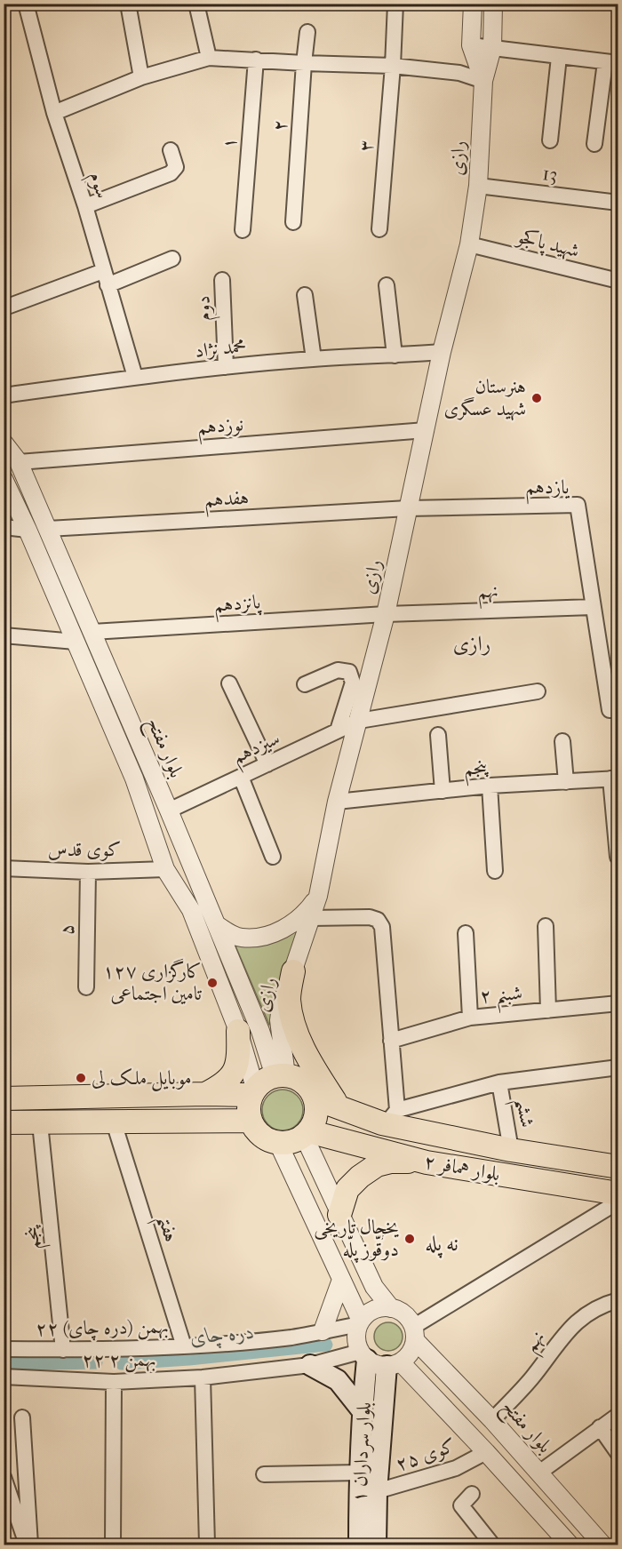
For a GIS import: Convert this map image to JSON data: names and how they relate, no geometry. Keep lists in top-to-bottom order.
{
  "streets": {
    "main road": ["بلوار همافر ۲", "بلوار سرداران ۱"],
    "street": [
      "۲",
      "۱",
      "۳",
      "رازی",
      "13",
      "سوم",
      "شهید پاکجو",
      "دوم",
      "محمد نژاد",
      "نوزدهم",
      "یازدهم",
      "هفدهم",
      "نهم",
      "پانزدهم",
      "بلوار مفتح",
      "سیزدهم",
      "پنجم",
      "کوی قدس",
      "۵",
      "شبنم ۲",
      "ششم",
      "هفتم",
      "۲۲ بهمن (دره چای)",
      "۲۲ بهمن ۲",
      "کوی ۲۵"
    ]
  },
  "crossings": [
    ["رازی", "13"],
    ["رازی", "شهید پاکجو"],
    ["رازی", "محمد نژاد"],
    ["رازی", "نوزدهم"],
    ["رازی", "یازدهم"],
    ["رازی", "هفدهم"],
    ["رازی", "نهم"],
    ["رازی", "پانزدهم"],
    ["رازی", "بلوار مفتح"],
    ["رازی", "سیزدهم"],
    ["رازی", "پنجم"],
    ["رازی", "بلوار همافر ۲"],
    ["سوم", "محمد نژاد"],
    ["دوم", "محمد نژاد"],
    ["نوزدهم", "بلوار مفتح"],
    ["یازدهم", "هفدهم"],
    ["یازدهم", "نهم"],
    ["هفدهم", "بلوار مفتح"],
    ["نهم", "پانزدهم"],
    ["نهم", "بلوار مفتح"],
    ["پانزدهم", "بلوار مفتح"],
    ["بلوار مفتح", "سیزدهم"],
    ["بلوار مفتح", "کوی قدس"],
    ["بلوار مفتح", "بلوار همافر ۲"],
    ["بلوار مفتح", "۲۲ بهمن (دره چای)"],
    ["بلوار مفتح", "۲۲ بهمن ۲"],
    ["بلوار مفتح", "بلوار سرداران ۱"],
    ["پنجم", "۲۲ بهمن (دره چای)"],
    ["کوی قدس", "۵"],
    ["ششم", "بلوار همافر ۲"],
    ["هفتم", "۲۲ بهمن (دره چای)"],
    ["۲۲ بهمن (دره چای)", "۲۲ بهمن ۲"],
    ["۲۲ بهمن (دره چای)", "بلوار سرداران ۱"],
    ["۲۲ بهمن ۲", "بلوار سرداران ۱"],
    ["بلوار سرداران ۱", "کوی ۲۵"]
  ],
  "districts": ["رازی", "نه پله"],
  "water": ["دره چای"],
  "places": [
    "هنرستان شهید عسگری",
    "کارگزاری ۱۲۷ تامین اجتماعی",
    "موبایل ملک لی",
    "یخچال تاریخی دوقّوز پلّه"
  ]
}
